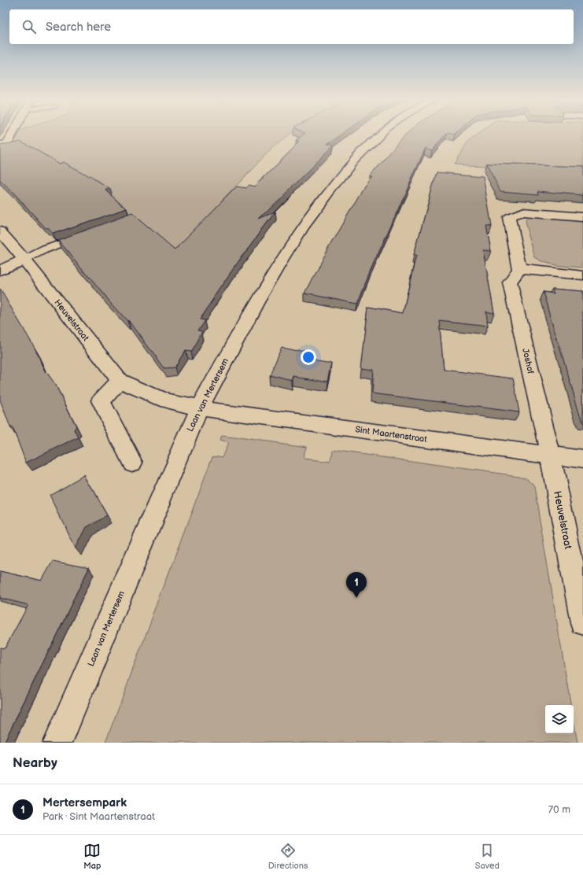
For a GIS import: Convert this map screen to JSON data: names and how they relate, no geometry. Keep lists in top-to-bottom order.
{
  "streets": {
    "street": [
      "Heuvelstraat",
      "Joshof",
      "Laan van Mertersem",
      "Sint Maartenstraat"
    ]
  },
  "crossings": [
    ["Heuvelstraat", "Joshof"],
    ["Heuvelstraat", "Laan van Mertersem"],
    ["Heuvelstraat", "Sint Maartenstraat"],
    ["Joshof", "Sint Maartenstraat"],
    ["Laan van Mertersem", "Sint Maartenstraat"]
  ],
  "page": {
    "search": "Search here",
    "pins": "1",
    "heading": "Nearby",
    "list": [
      {
        "mark": "1",
        "name": "Mertersempark",
        "note": "Park · Sint Maartenstraat",
        "value": "70 m"
      }
    ],
    "nav": ["Map", "Directions", "Saved"]
  }
}
